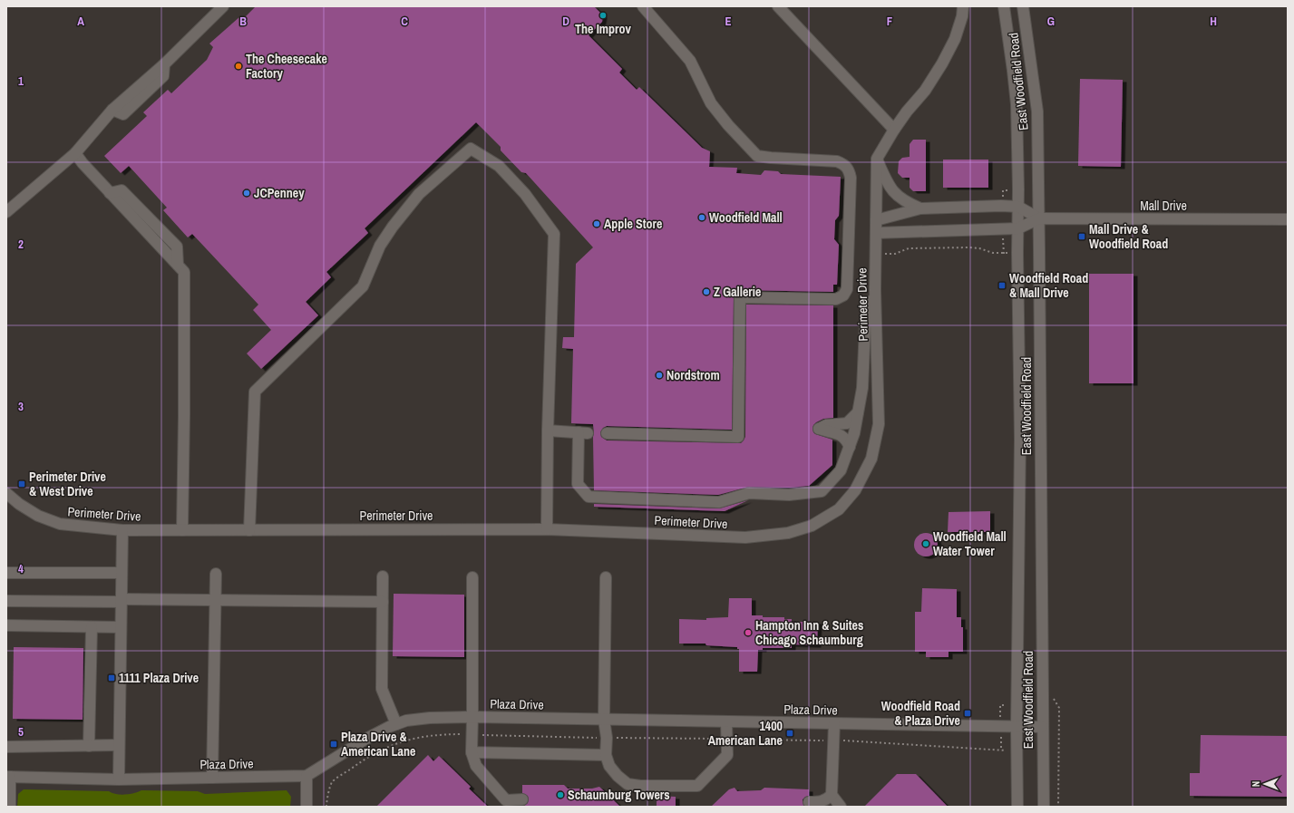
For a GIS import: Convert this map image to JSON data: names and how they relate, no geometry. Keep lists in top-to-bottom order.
{
  "streets": {
    "street": [
      "East Woodfield Road",
      "Mall Drive",
      "Perimeter Drive",
      "Plaza Drive"
    ]
  },
  "crossings": [
    ["East Woodfield Road", "Mall Drive"],
    ["East Woodfield Road", "Plaza Drive"],
    ["Mall Drive", "Perimeter Drive"]
  ],
  "places": {
    "other": [
      "The Improv",
      "The Cheesecake Factory",
      "JCPenney",
      "Woodfield Mall",
      "Apple Store",
      "Z Gallerie",
      "Nordstrom",
      "Woodfield Mall Water Tower",
      "Hampton Inn & Suites Chicago Schaumburg",
      "Schaumburg Towers"
    ],
    "transit": [
      "Mall Drive & Woodfield Road",
      "Woodfield Road & Mall Drive",
      "Perimeter Drive & West Drive",
      "1111 Plaza Drive",
      "Woodfield Road & Plaza Drive",
      "1400 American Lane",
      "Plaza Drive & American Lane"
    ]
  },
  "north": "left",
  "grid": {
    "columns": [
      "A",
      "B",
      "C",
      "D",
      "E",
      "F",
      "G",
      "H"
    ],
    "rows": [
      "1",
      "2",
      "3",
      "4",
      "5"
    ]
  }
}
